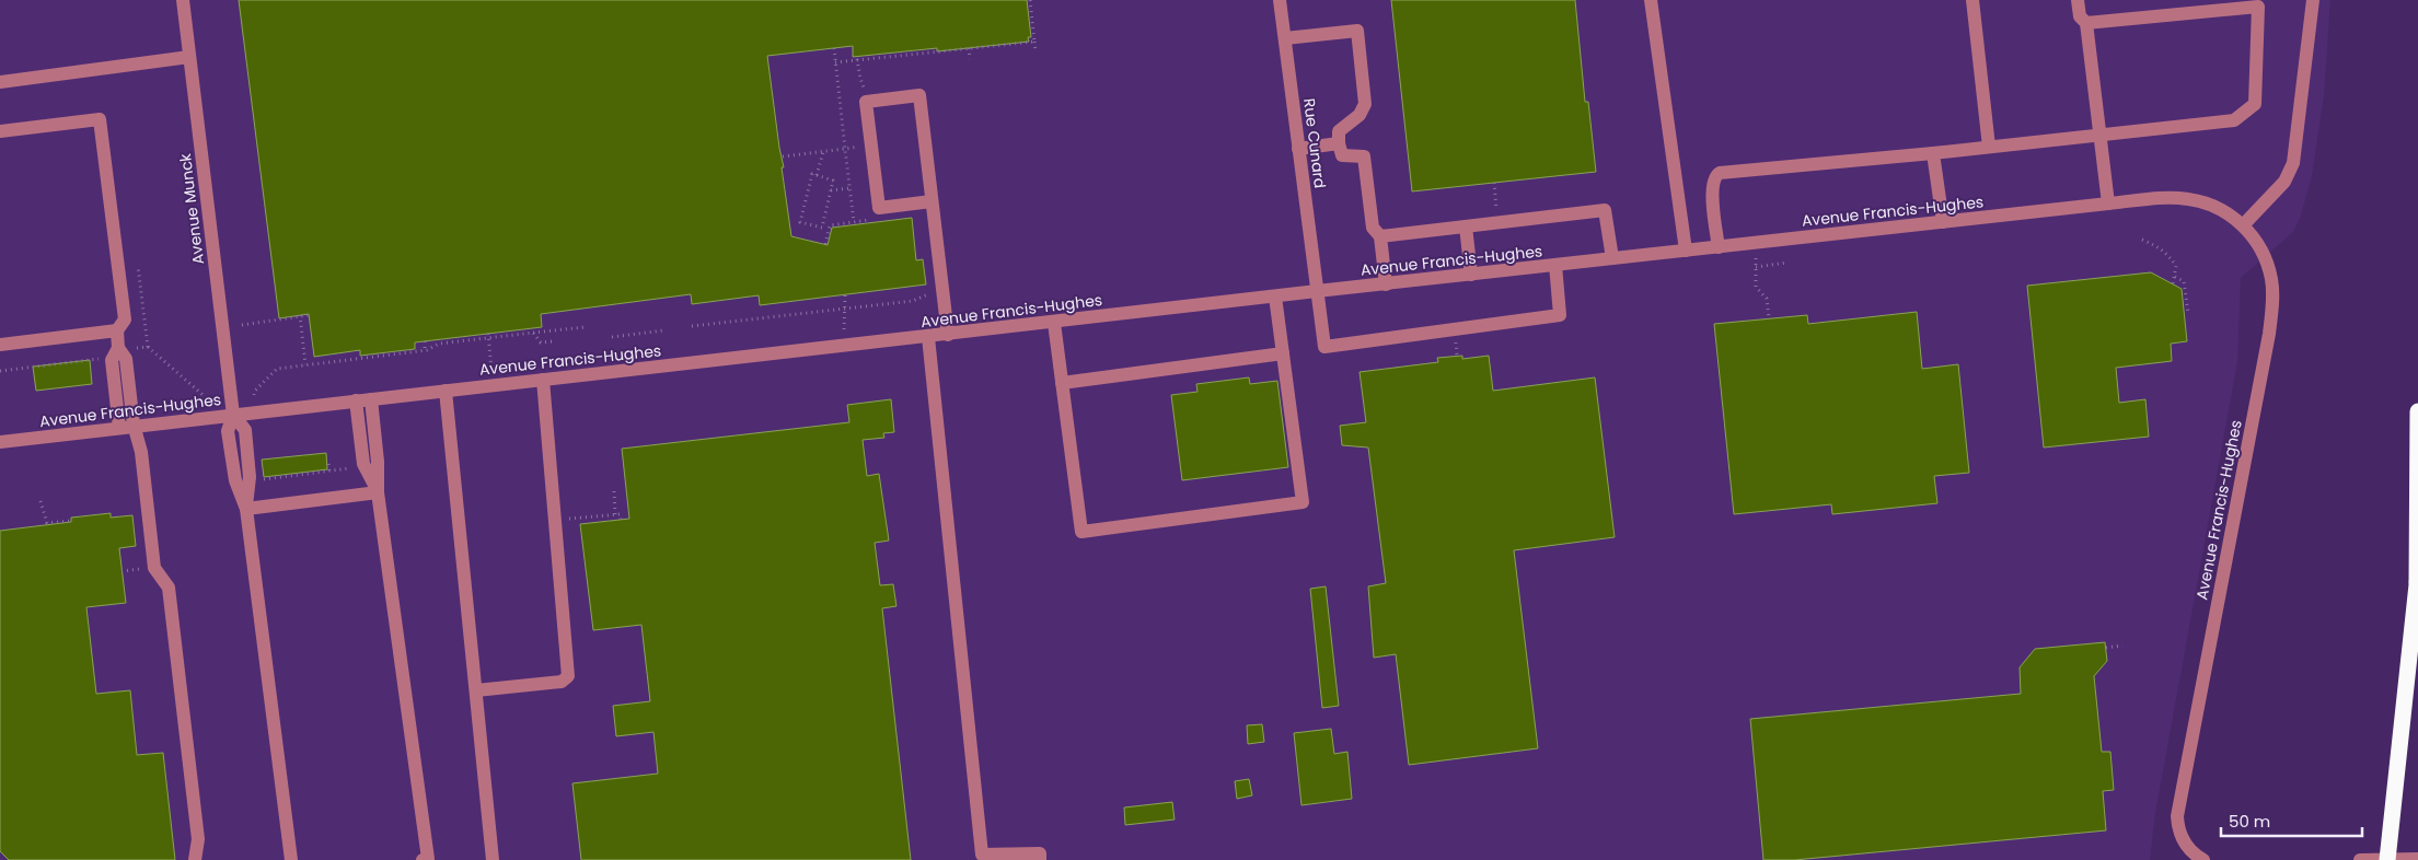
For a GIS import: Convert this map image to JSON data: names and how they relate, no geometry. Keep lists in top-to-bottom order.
{
  "streets": {
    "street": ["Rue Cunard", "Avenue Munck", "Avenue Francis-Hughes"]
  },
  "crossings": [
    ["Rue Cunard", "Avenue Francis-Hughes"],
    ["Avenue Munck", "Avenue Francis-Hughes"]
  ],
  "scale_bar": "50 m"
}
